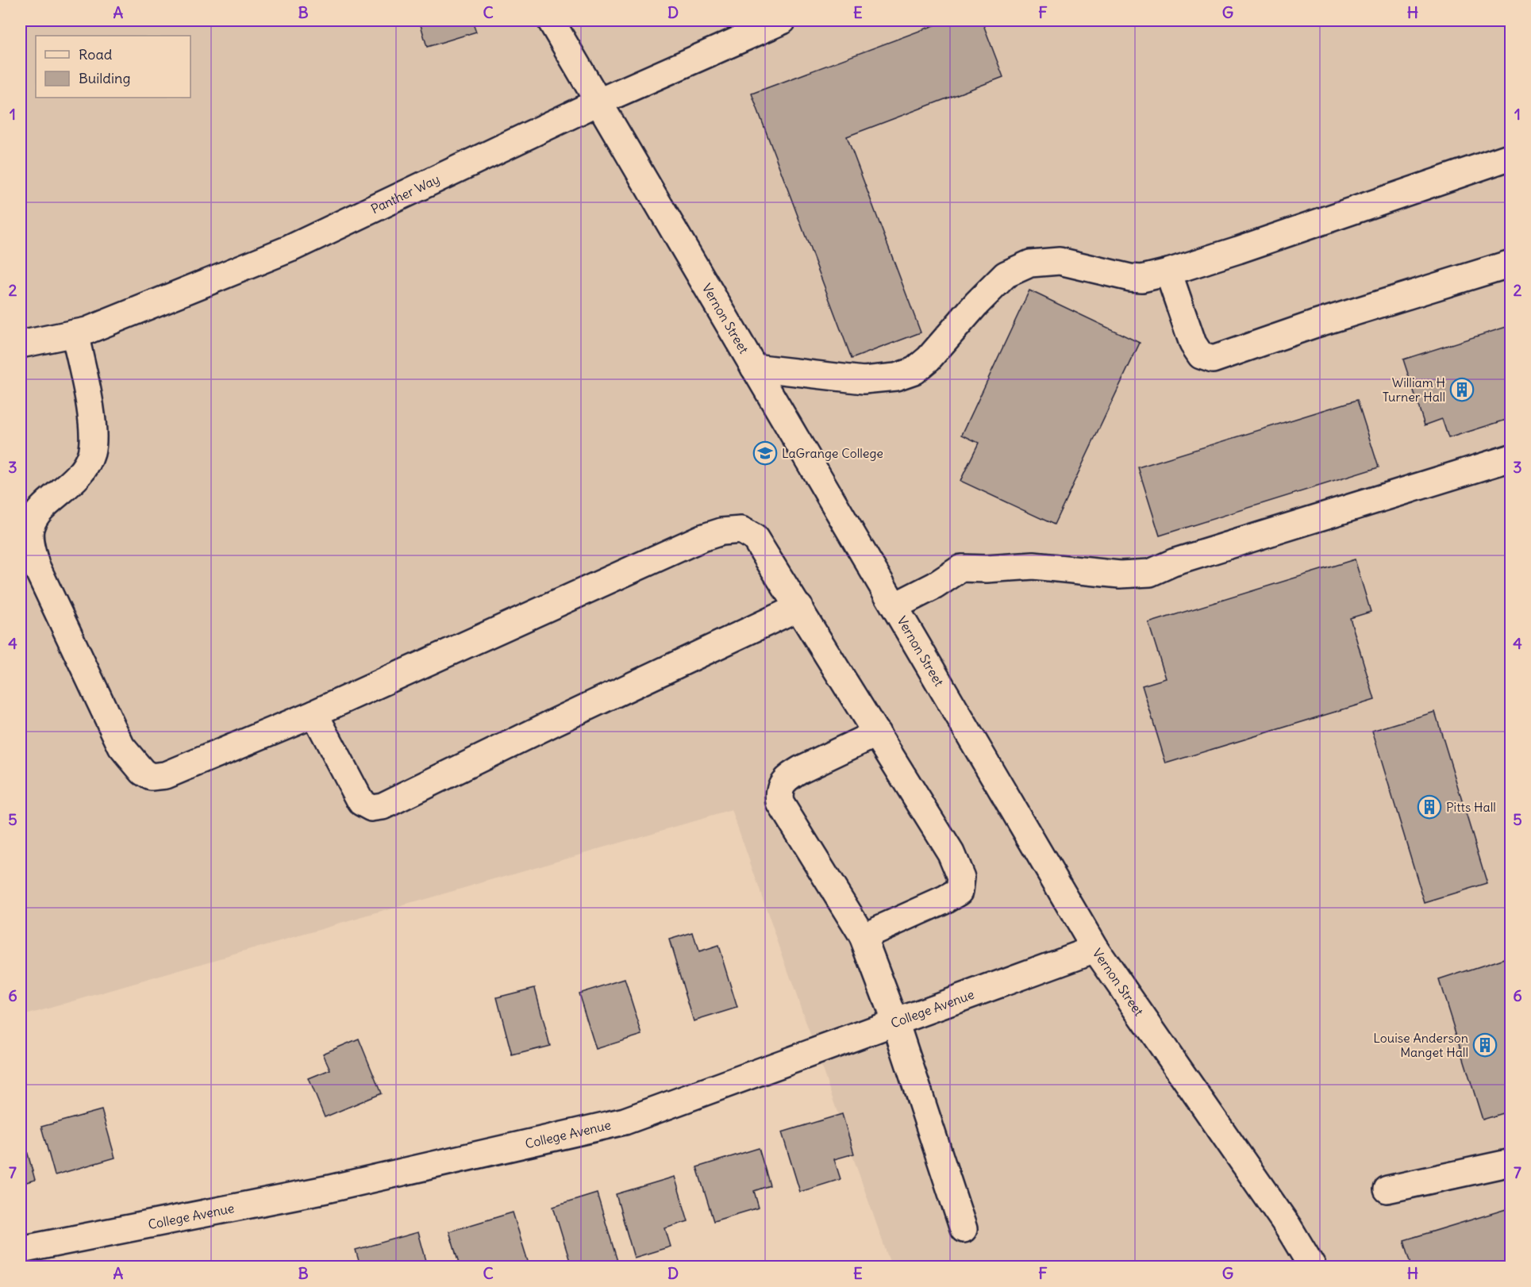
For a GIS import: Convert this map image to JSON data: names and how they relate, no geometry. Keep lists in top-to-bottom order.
{
  "streets": {
    "street": ["Panther Way", "Vernon Street", "College Avenue"]
  },
  "crossings": [
    ["Panther Way", "Vernon Street"],
    ["Vernon Street", "College Avenue"]
  ],
  "places": {
    "building": ["William H Turner Hall", "Pitts Hall", "Louise Anderson Manget Hall"],
    "school or university": ["LaGrange College"]
  },
  "legend": ["Road", "Building"],
  "grid": {
    "columns": [
      "A",
      "B",
      "C",
      "D",
      "E",
      "F",
      "G",
      "H"
    ],
    "rows": [
      "1",
      "2",
      "3",
      "4",
      "5",
      "6",
      "7"
    ]
  }
}
